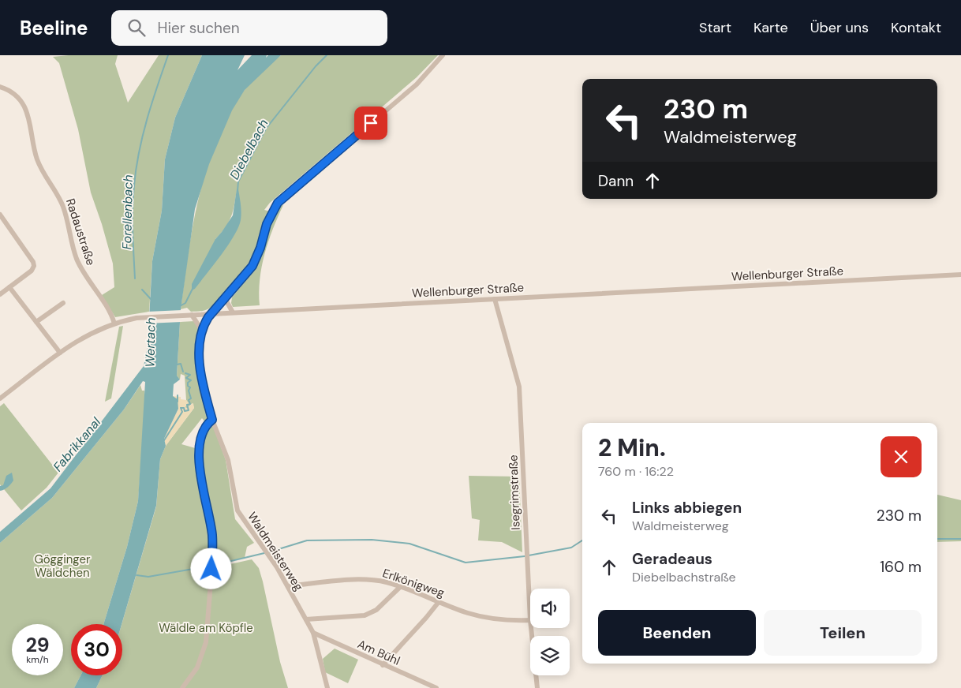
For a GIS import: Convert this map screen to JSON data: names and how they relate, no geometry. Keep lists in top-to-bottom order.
{
  "streets": {
    "street": [
      "Radaustraße",
      "Wellenburger Straße",
      "Isegrimstraße",
      "Waldmeisterweg",
      "Erlkönigweg",
      "Am Bühl"
    ]
  },
  "crossings": [
    ["Radaustraße", "Wellenburger Straße"],
    ["Wellenburger Straße", "Isegrimstraße"],
    ["Wellenburger Straße", "Waldmeisterweg"],
    ["Isegrimstraße", "Erlkönigweg"],
    ["Waldmeisterweg", "Erlkönigweg"],
    ["Waldmeisterweg", "Am Bühl"]
  ],
  "water": [
    "Diebelbach",
    "Forellenbach",
    "Wertach",
    "Fabrikkanal"
  ],
  "parks": ["Gögginger Wäldchen", "Wäldle am Köpfle"],
  "page": {
    "header": "Beeline",
    "search": "Hier suchen",
    "nav": [
      "Start",
      "Karte",
      "Über uns",
      "Kontakt"
    ],
    "turn": ["230 m", "Waldmeisterweg"],
    "then": "Dann",
    "heading": ["2 Min.", "760 m · 16:22"],
    "list": [
      {
        "name": "Links abbiegen",
        "note": "Waldmeisterweg",
        "value": "230 m"
      },
      {
        "name": "Geradeaus",
        "note": "Diebelbachstraße",
        "value": "160 m"
      }
    ],
    "buttons": ["Beenden", "Teilen"],
    "speed": "29 km/h",
    "limit": "30"
  }
}
